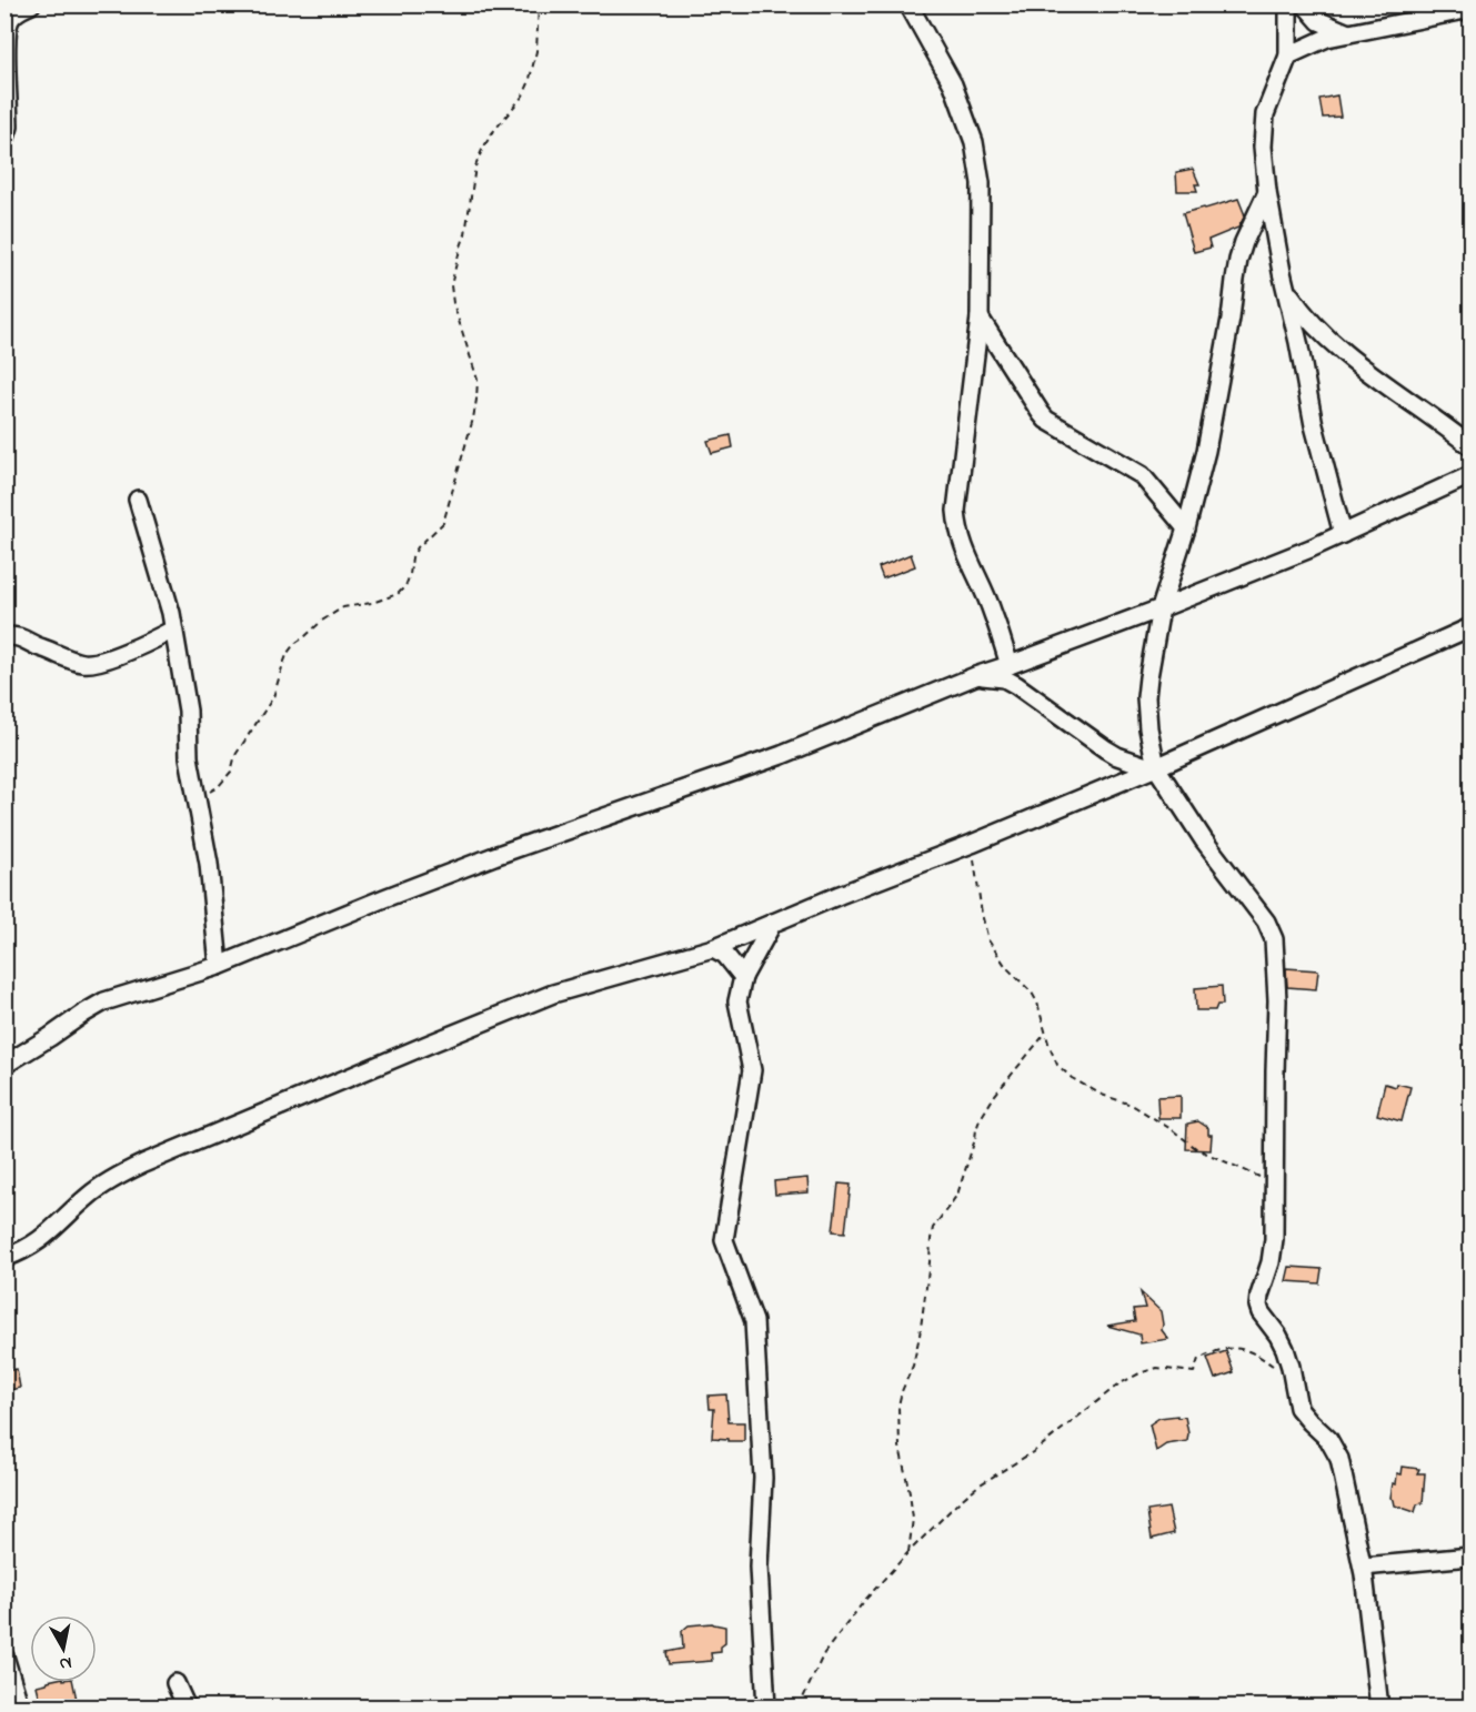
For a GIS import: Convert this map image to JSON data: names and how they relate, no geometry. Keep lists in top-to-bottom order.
{
  "north": "bottom"
}
